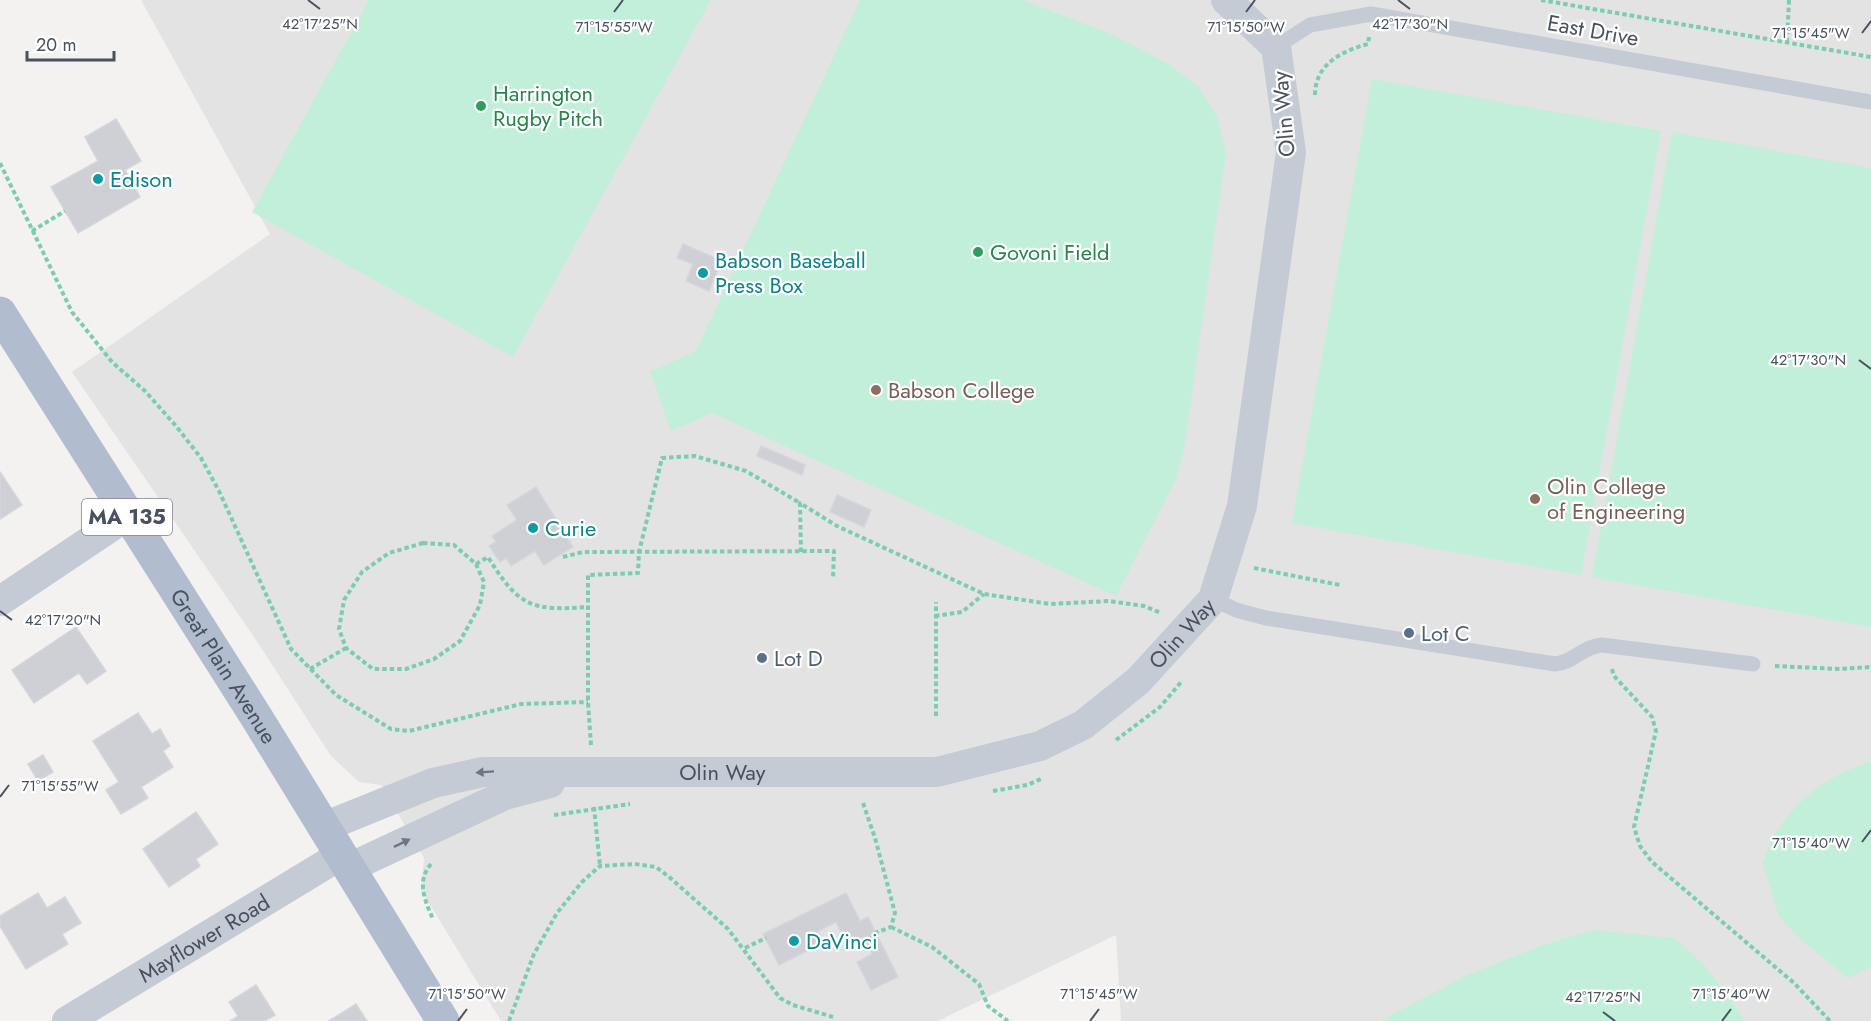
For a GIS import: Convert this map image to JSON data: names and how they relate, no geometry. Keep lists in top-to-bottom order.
{
  "streets": {
    "main road": ["MA 135", "Great Plain Avenue"],
    "street": ["Olin Way", "Mayflower Road"],
    "lane": ["East Drive"]
  },
  "crossings": [
    ["East Drive", "Olin Way"],
    ["Olin Way", "Great Plain Avenue"],
    ["Olin Way", "Mayflower Road"],
    ["Great Plain Avenue", "Mayflower Road"]
  ],
  "places": [
    "Harrington Rugby Pitch",
    "Edison",
    "Govoni Field",
    "Babson Baseball Press Box",
    "Babson College",
    "Olin College of Engineering",
    "Curie",
    "Lot C",
    "Lot D",
    "DaVinci"
  ],
  "scale_bar": "20 m",
  "coordinates": [
    "42°17'25\"N",
    "42°17'30\"N",
    "71°15'55\"W",
    "71°15'50\"W",
    "71°15'45\"W",
    "42°17'20\"N",
    "71°15'40\"W"
  ]
}
